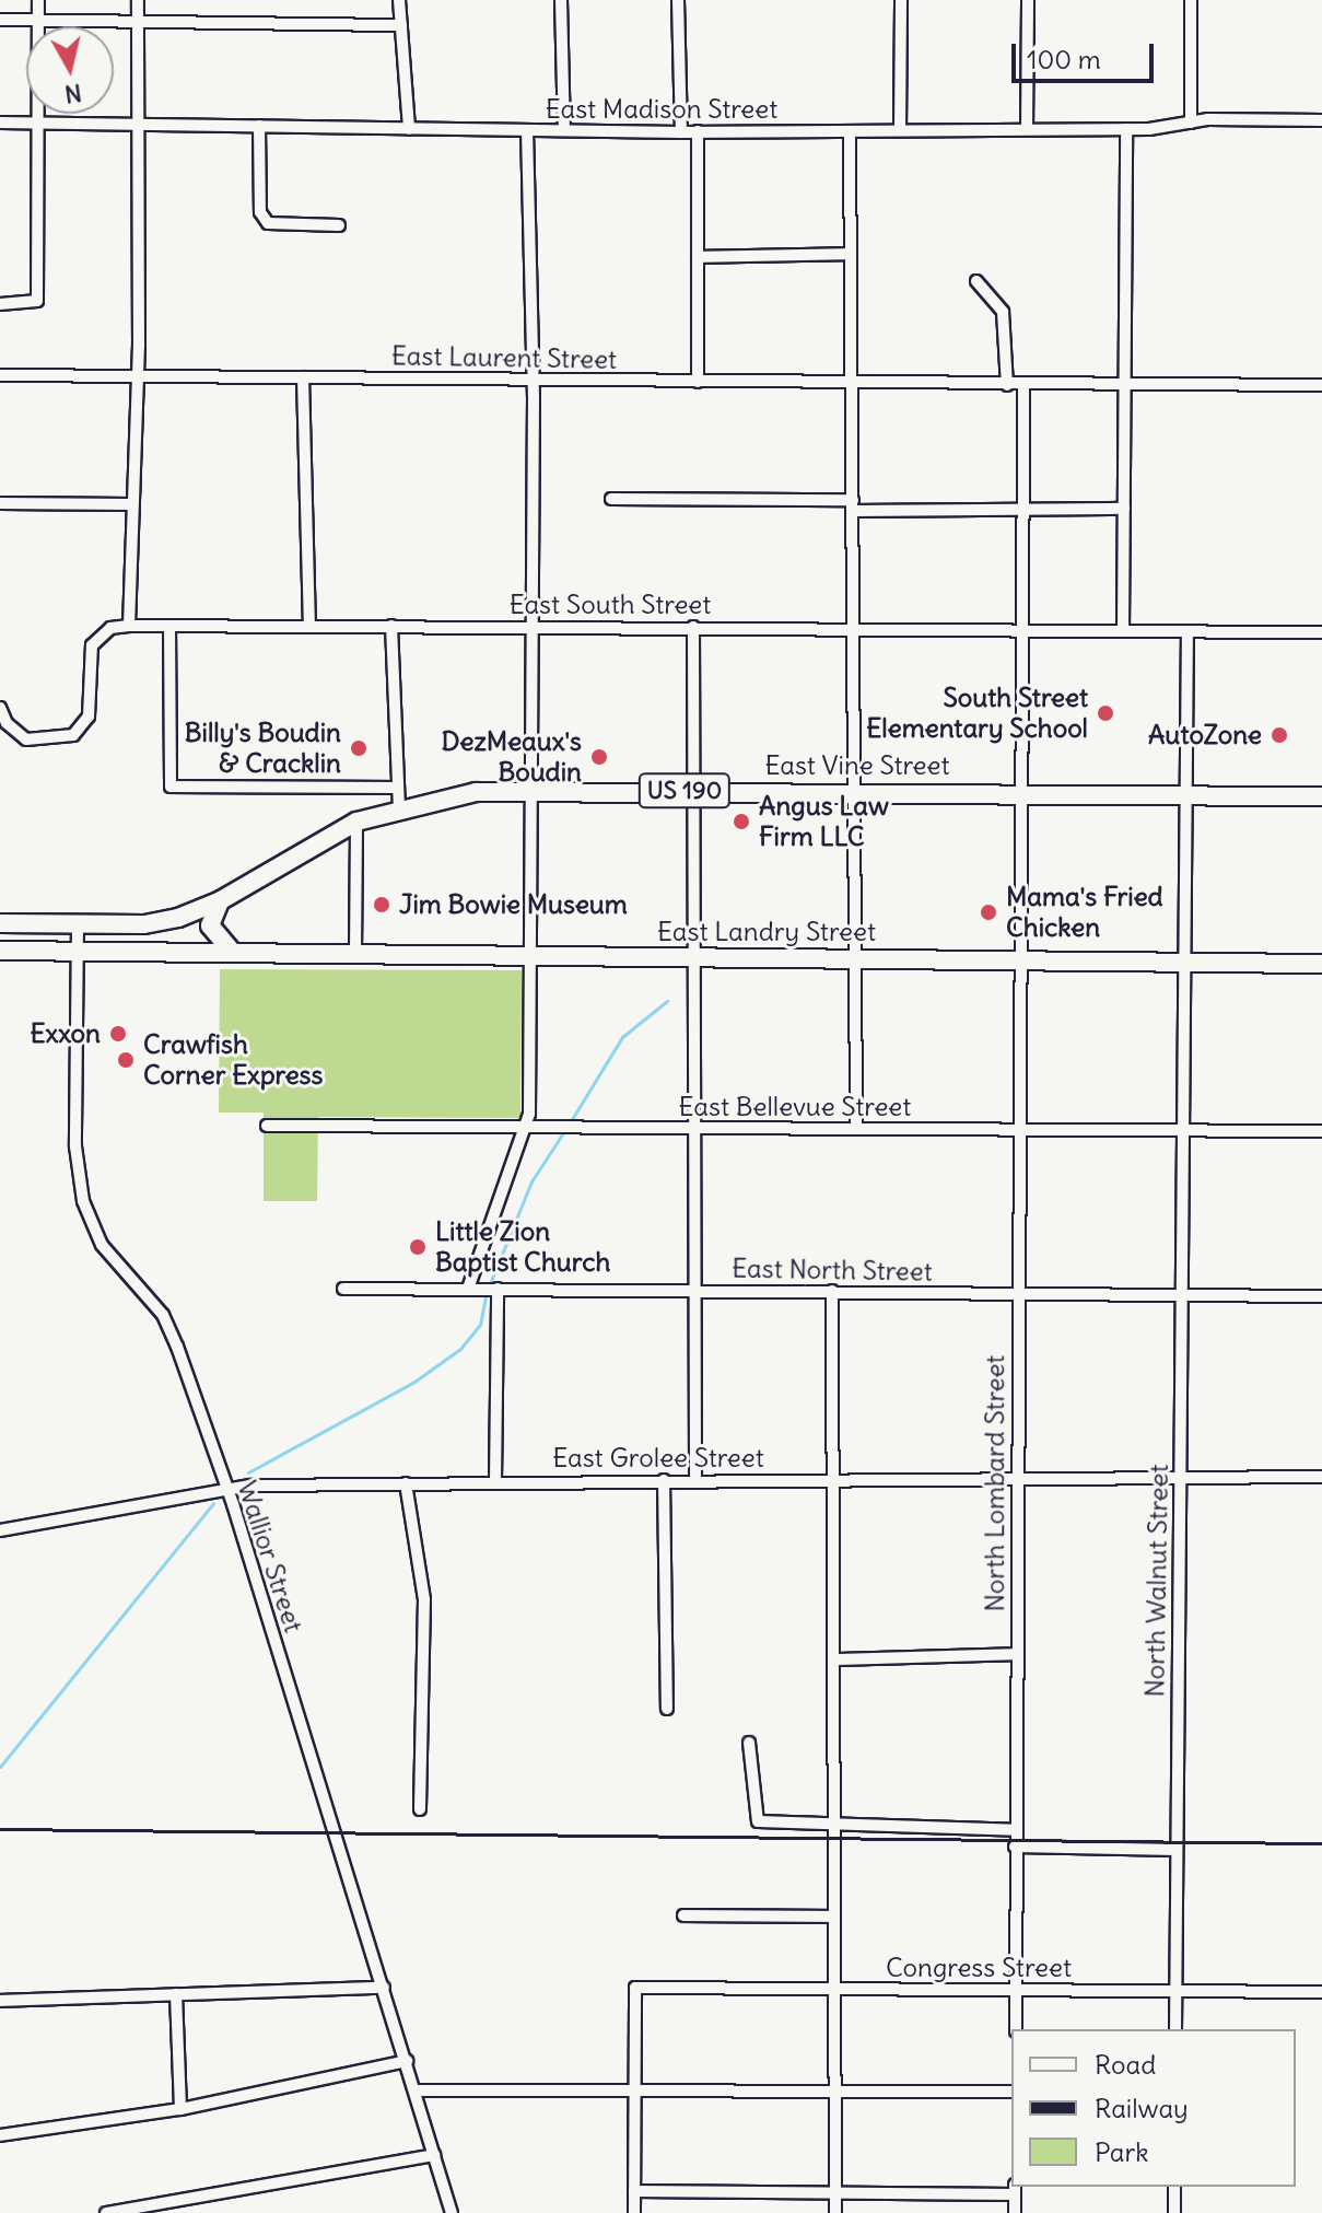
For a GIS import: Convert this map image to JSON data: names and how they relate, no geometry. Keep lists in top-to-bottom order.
{
  "streets": {
    "highway": ["East Vine Street", "US 190", "East Landry Street"],
    "street": [
      "East Madison Street",
      "East Laurent Street",
      "East South Street",
      "East Bellevue Street",
      "East North Street",
      "East Grolee Street",
      "North Lombard Street",
      "Wallior Street",
      "North Walnut Street",
      "Congress Street"
    ]
  },
  "crossings": [
    ["East Laurent Street", "North Lombard Street"],
    ["East South Street", "North Lombard Street"],
    ["East South Street", "North Walnut Street"],
    ["East Vine Street", "North Lombard Street"],
    ["East Vine Street", "Wallior Street"],
    ["East Vine Street", "North Walnut Street"],
    ["East Landry Street", "North Lombard Street"],
    ["East Landry Street", "Wallior Street"],
    ["East Landry Street", "North Walnut Street"],
    ["East Bellevue Street", "North Lombard Street"],
    ["East Bellevue Street", "North Walnut Street"],
    ["East North Street", "North Lombard Street"],
    ["East North Street", "North Walnut Street"],
    ["East Grolee Street", "North Lombard Street"],
    ["East Grolee Street", "Wallior Street"],
    ["East Grolee Street", "North Walnut Street"],
    ["North Lombard Street", "Congress Street"],
    ["North Walnut Street", "Congress Street"]
  ],
  "places": [
    "South Street Elementary School",
    "AutoZone",
    "Billy's Boudin & Cracklin",
    "DezMeaux's Boudin",
    "Angus Law Firm LLC",
    "Jim Bowie Museum",
    "Mama's Fried Chicken",
    "Exxon",
    "Crawfish Corner Express",
    "Little Zion Baptist Church"
  ],
  "legend": ["Road", "Railway", "Park"],
  "scale_bar": "100 m",
  "north": "bottom"
}
